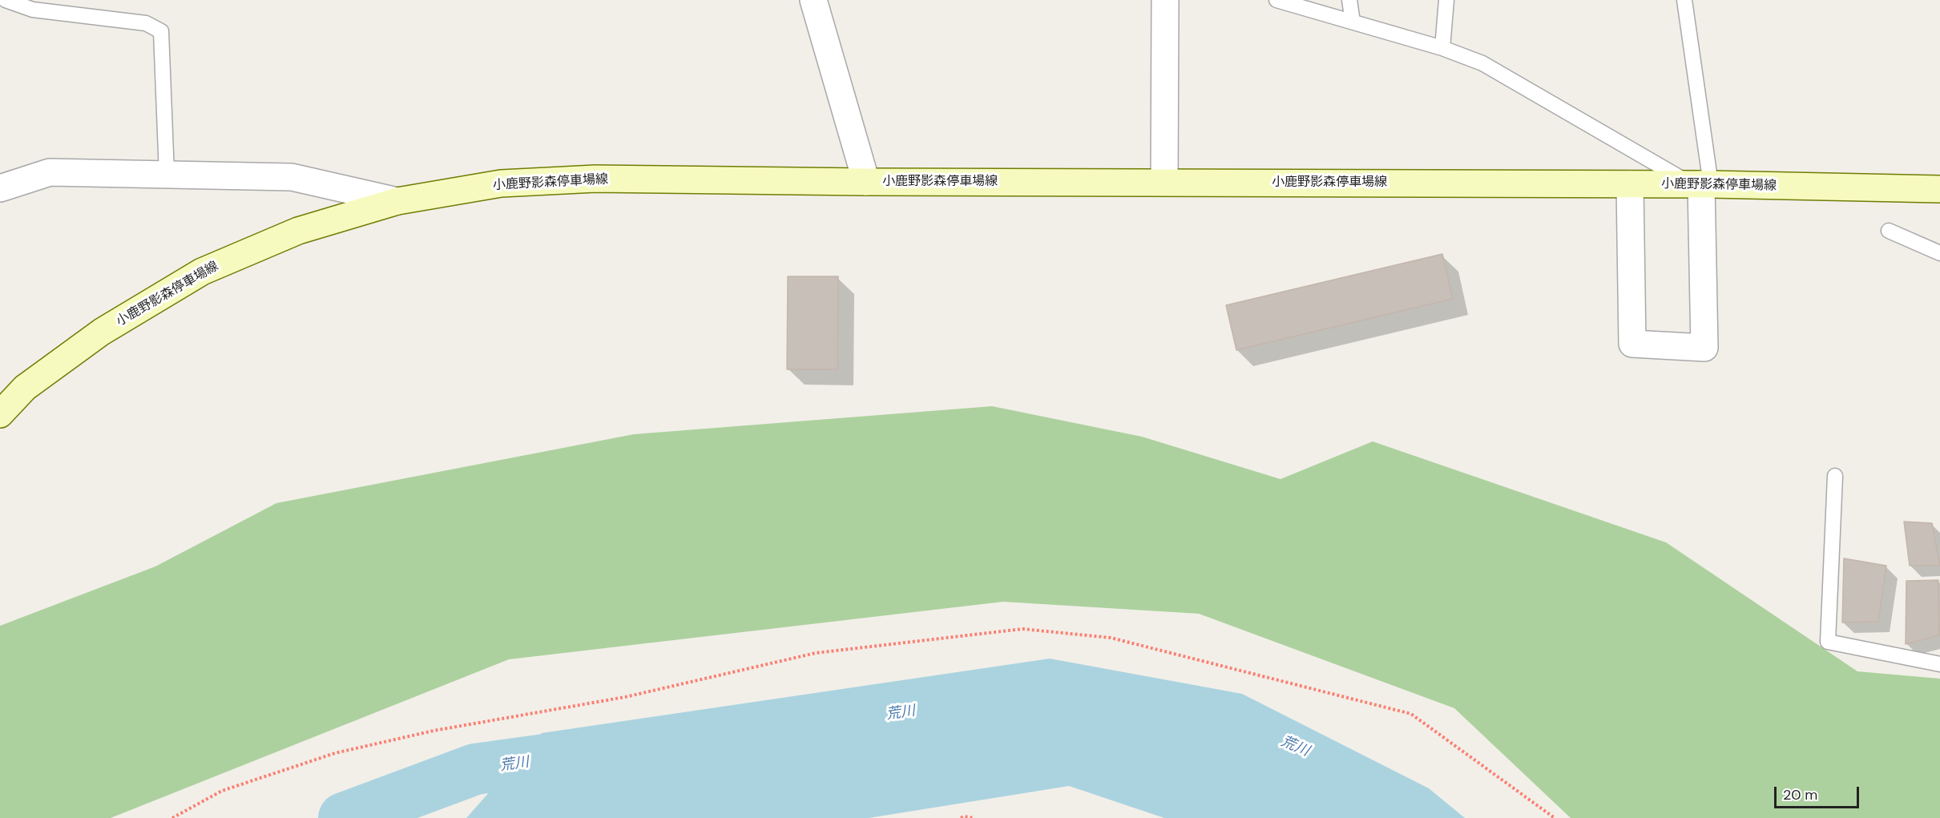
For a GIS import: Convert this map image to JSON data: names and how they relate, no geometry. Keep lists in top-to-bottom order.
{
  "streets": {
    "main road": ["小鹿野影森停車場線"]
  },
  "water": ["荒川"],
  "scale_bar": "20 m"
}
